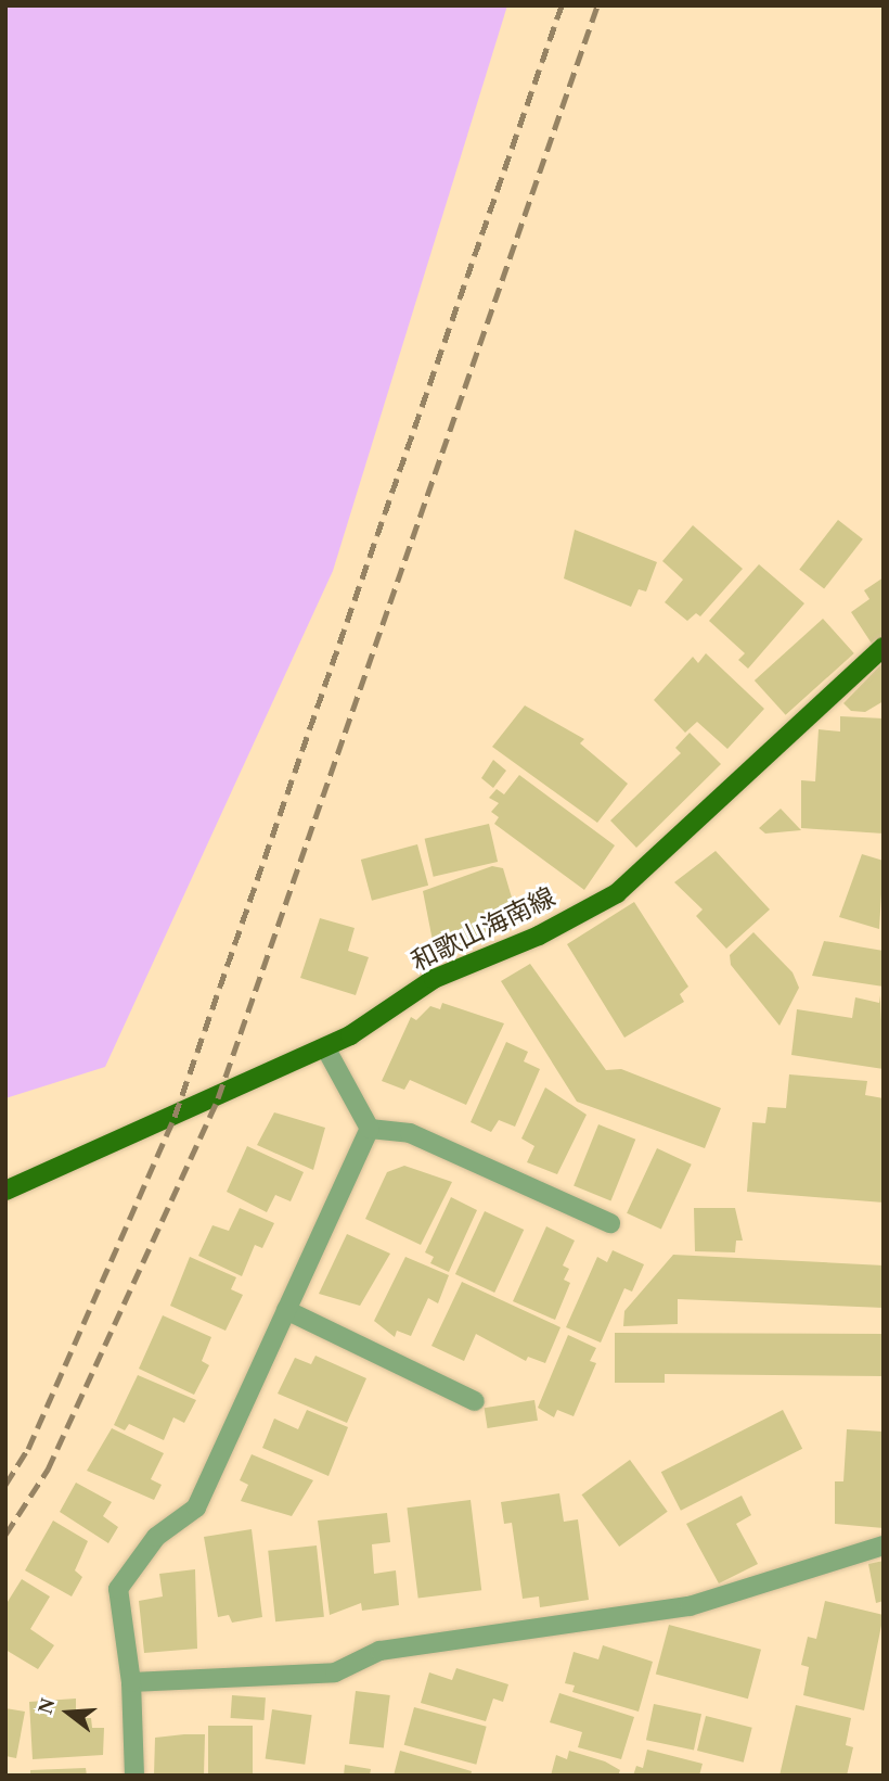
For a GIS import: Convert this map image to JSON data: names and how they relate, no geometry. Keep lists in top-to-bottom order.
{
  "streets": {
    "main road": ["和歌山海南線"]
  },
  "north": "left"
}
